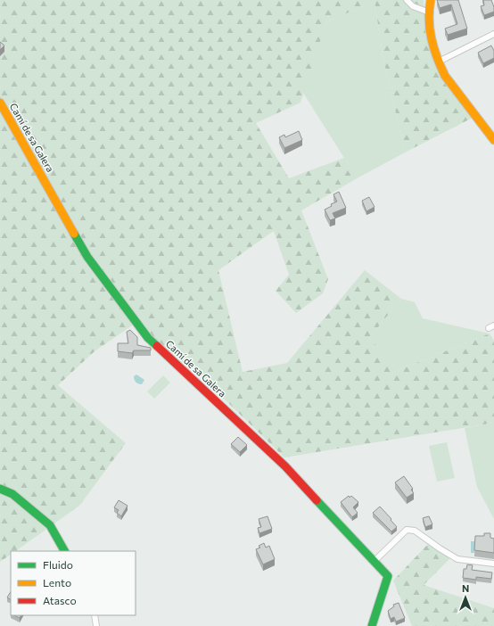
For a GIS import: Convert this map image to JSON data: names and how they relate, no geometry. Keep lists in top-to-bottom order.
{
  "streets": {
    "street": ["Camí de sa Galera"]
  },
  "legend": ["Fluido", "Lento", "Atasco"],
  "north": "top"
}
